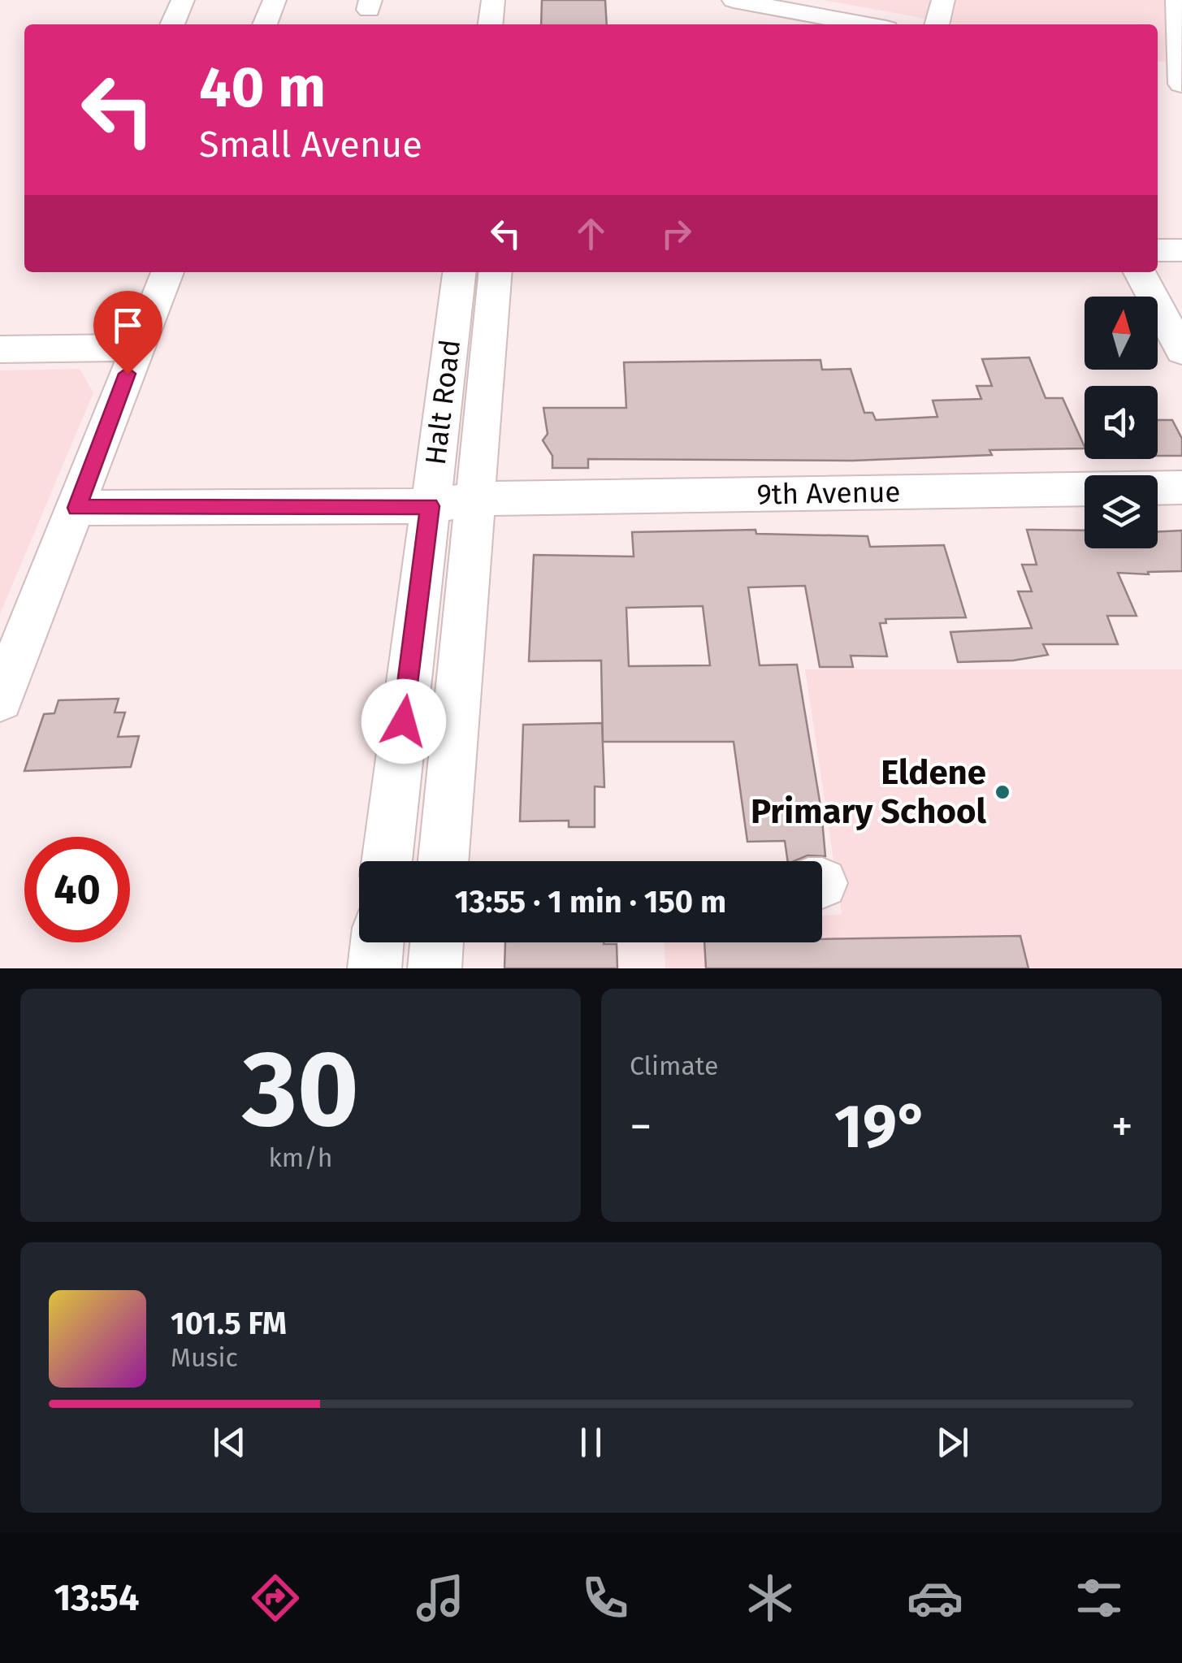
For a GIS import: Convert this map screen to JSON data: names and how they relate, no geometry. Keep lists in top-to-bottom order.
{
  "streets": {
    "street": ["Halt Road", "9th Avenue"]
  },
  "crossings": [
    ["Halt Road", "9th Avenue"]
  ],
  "places": ["Eldene Primary School"],
  "north": "top",
  "page": {
    "turn": ["40 m", "Small Avenue"],
    "limit": "40",
    "trip": "13:55 · 1 min · 150 m",
    "tile": [
      ["30", "km/h"],
      "Climate"
    ],
    "heat": ["−", "19°", "+"],
    "song": ["101.5 FM", "Music"],
    "tabs": "13:54"
  }
}
